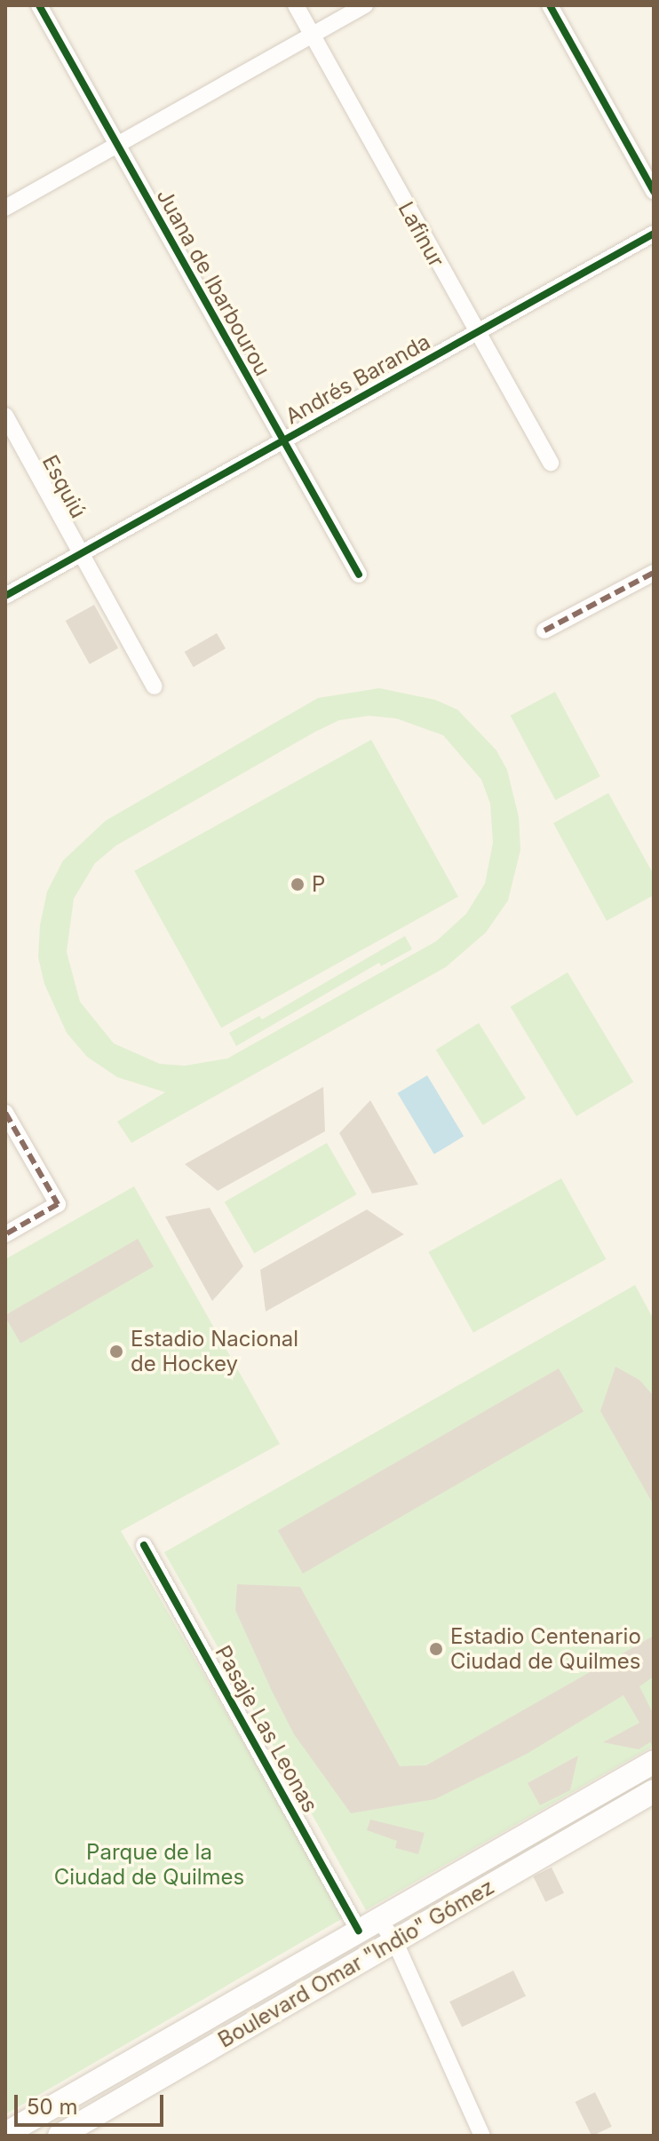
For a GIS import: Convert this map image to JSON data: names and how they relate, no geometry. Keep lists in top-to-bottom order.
{
  "streets": {
    "main road": ["Boulevard Omar \"Indio\" Gómez"],
    "street": [
      "Lafinur",
      "Juana de Ibarbourou",
      "Andrés Baranda",
      "Esquiú",
      "Pasaje Las Leonas"
    ]
  },
  "crossings": [
    ["Lafinur", "Andrés Baranda"],
    ["Juana de Ibarbourou", "Andrés Baranda"],
    ["Andrés Baranda", "Esquiú"],
    ["Pasaje Las Leonas", "Boulevard Omar \"Indio\" Gómez"]
  ],
  "parks": ["Parque de la Ciudad de Quilmes"],
  "places": ["P", "Estadio Nacional de Hockey", "Estadio Centenario Ciudad de Quilmes"],
  "scale_bar": "50 m"
}
